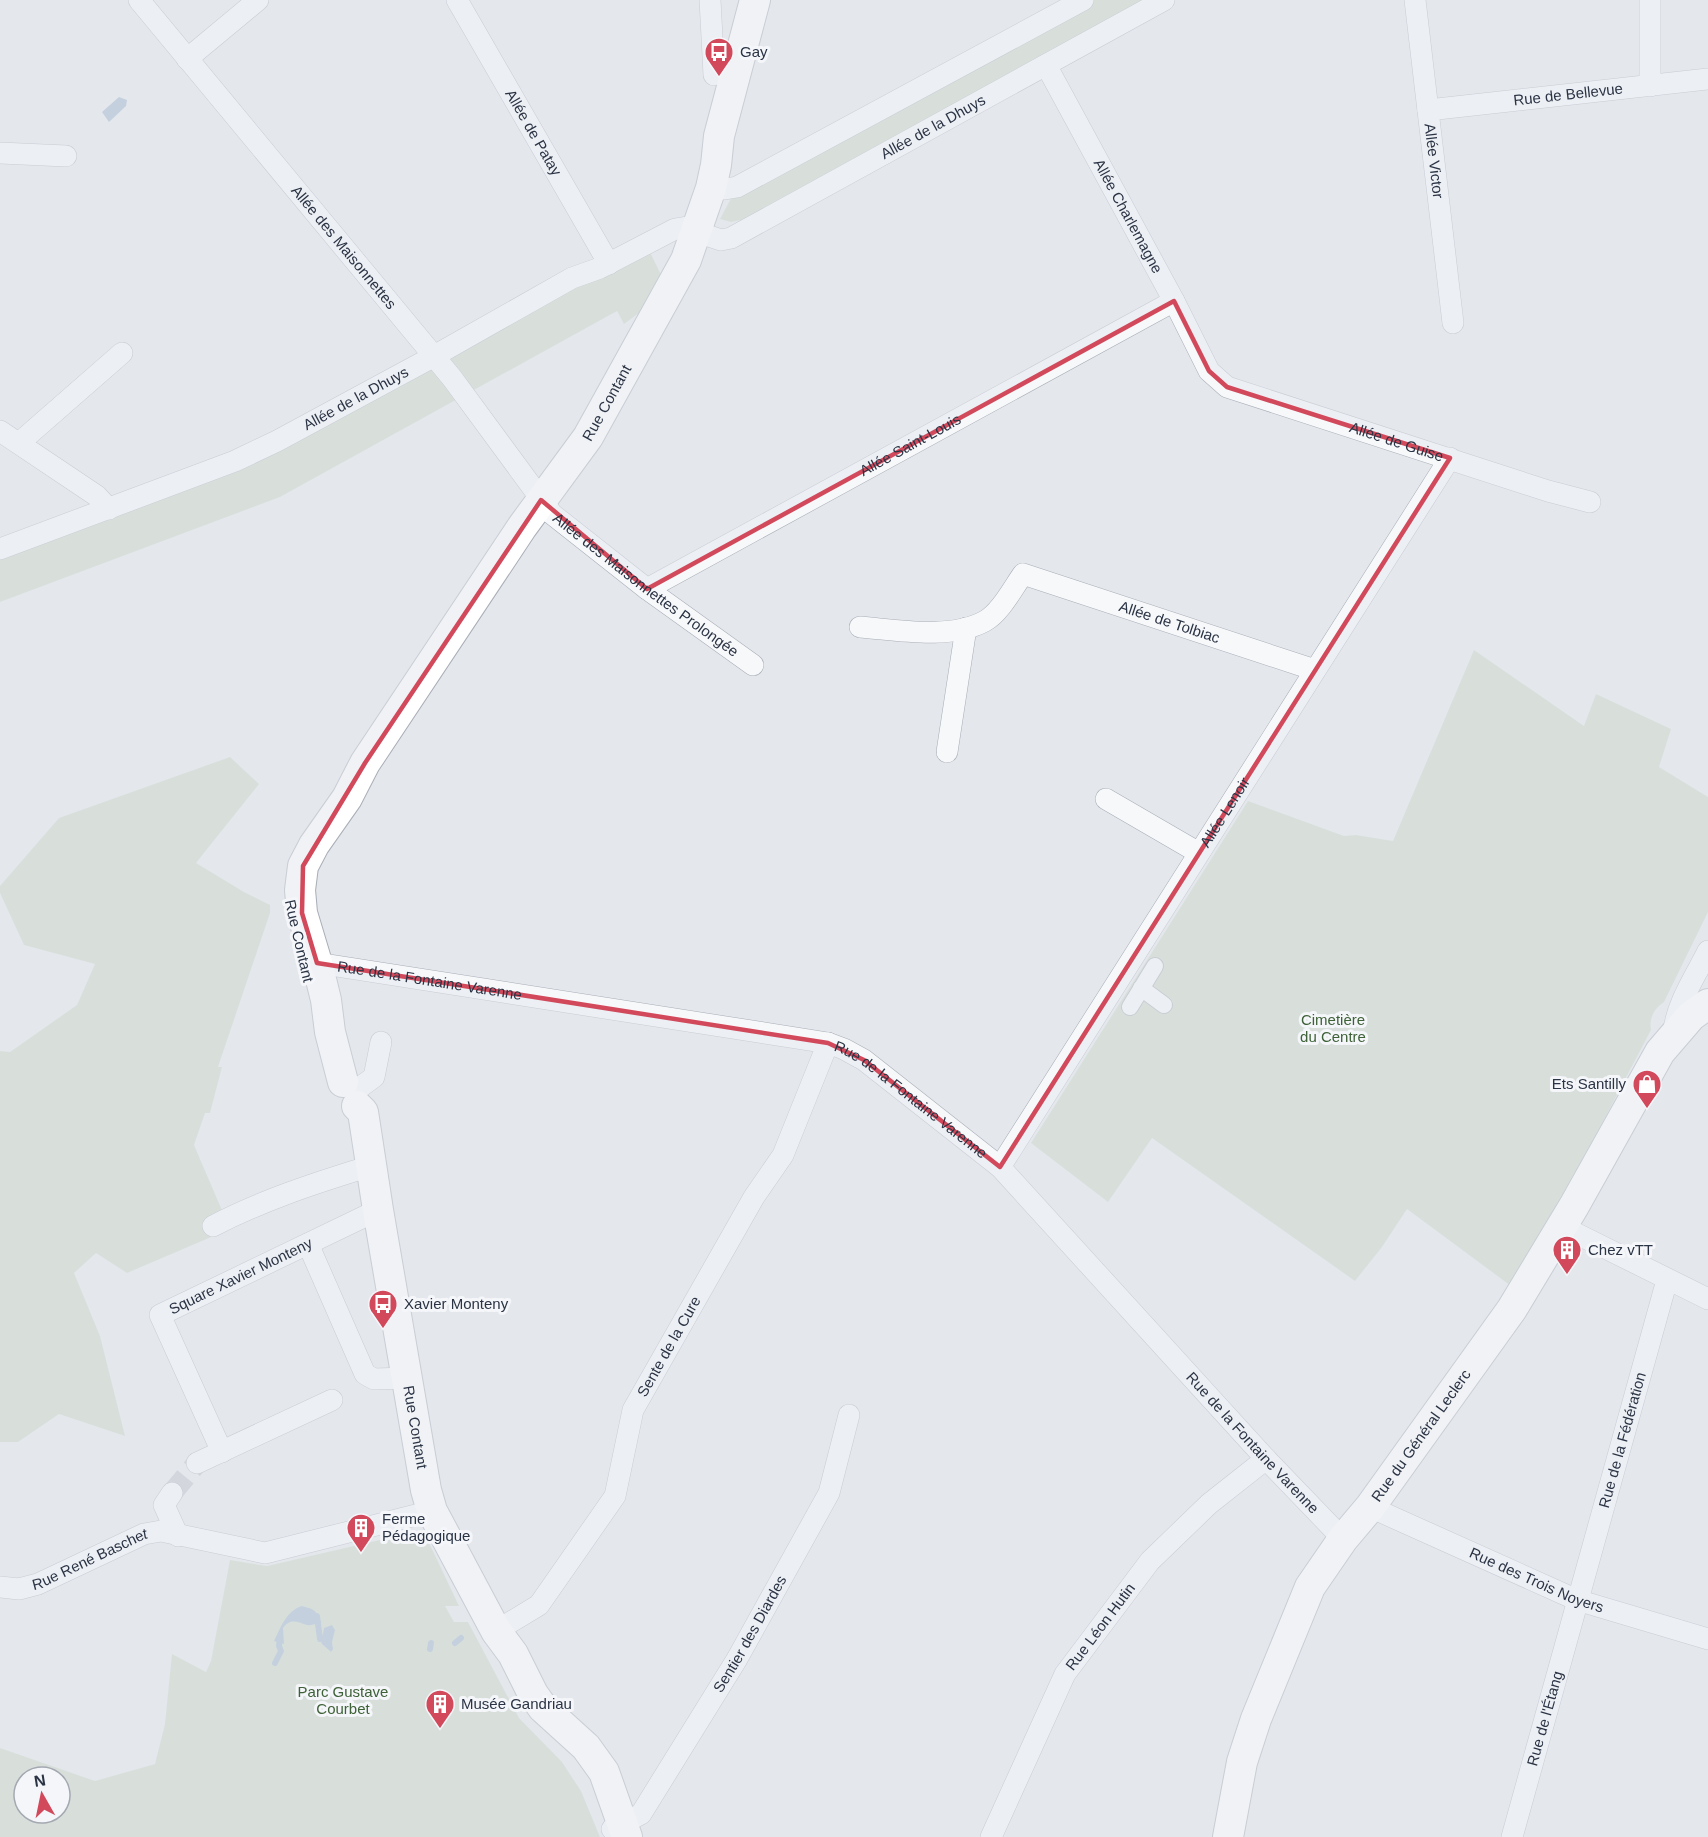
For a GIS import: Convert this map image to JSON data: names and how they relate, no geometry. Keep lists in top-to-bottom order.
{
  "streets": {
    "main road": ["Rue Contant", "Rue du Général Leclerc"],
    "street": [
      "Rue de Bellevue",
      "Allée de la Dhuys",
      "Allée de Patay",
      "Allée Victor",
      "Allée Charlemagne",
      "Allée des Maisonnettes",
      "Allée de Guise",
      "Allée Saint-Louis",
      "Allée des Maisonnettes Prolongée",
      "Allée de Tolbiac",
      "Allée Lenoir",
      "Rue de la Fontaine Varenne",
      "Square Xavier Monteny",
      "Sente de la Cure",
      "Rue de la Fédération",
      "Rue René Baschet",
      "Rue des Trois Noyers",
      "Rue Léon Hutin",
      "Sentier des Diardes",
      "Rue de l'Étang"
    ]
  },
  "crossings": [
    ["Rue de Bellevue", "Allée Victor"],
    ["Allée de la Dhuys", "Allée de Patay"],
    ["Allée de la Dhuys", "Allée Charlemagne"],
    ["Allée de la Dhuys", "Allée des Maisonnettes"],
    ["Allée de la Dhuys", "Rue Contant"],
    ["Allée Charlemagne", "Allée de Guise"],
    ["Allée Charlemagne", "Allée Saint-Louis"],
    ["Allée des Maisonnettes", "Rue Contant"],
    ["Allée des Maisonnettes", "Allée des Maisonnettes Prolongée"],
    ["Rue Contant", "Allée des Maisonnettes Prolongée"],
    ["Rue Contant", "Rue de la Fontaine Varenne"],
    ["Rue Contant", "Square Xavier Monteny"],
    ["Rue Contant", "Sente de la Cure"],
    ["Rue Contant", "Rue René Baschet"],
    ["Rue Contant", "Sentier des Diardes"],
    ["Allée de Guise", "Allée Lenoir"],
    ["Allée Saint-Louis", "Allée des Maisonnettes Prolongée"],
    ["Allée de Tolbiac", "Allée Lenoir"],
    ["Allée Lenoir", "Rue de la Fontaine Varenne"],
    ["Rue de la Fontaine Varenne", "Sente de la Cure"],
    ["Rue de la Fontaine Varenne", "Rue du Général Leclerc"],
    ["Rue de la Fontaine Varenne", "Rue Léon Hutin"],
    ["Rue du Général Leclerc", "Rue des Trois Noyers"],
    ["Rue de la Fédération", "Rue des Trois Noyers"],
    ["Rue de la Fédération", "Rue de l'Étang"],
    ["Rue des Trois Noyers", "Rue de l'Étang"]
  ],
  "parks": ["Cimetière du Centre", "Parc Gustave Courbet"],
  "places": {
    "bus stop": ["Gay", "Xavier Monteny"],
    "shop": ["Ets Santilly"],
    "building": ["Chez vTT", "Ferme Pédagogique", "Musée Gandriau"]
  },
  "north": "top"
}
